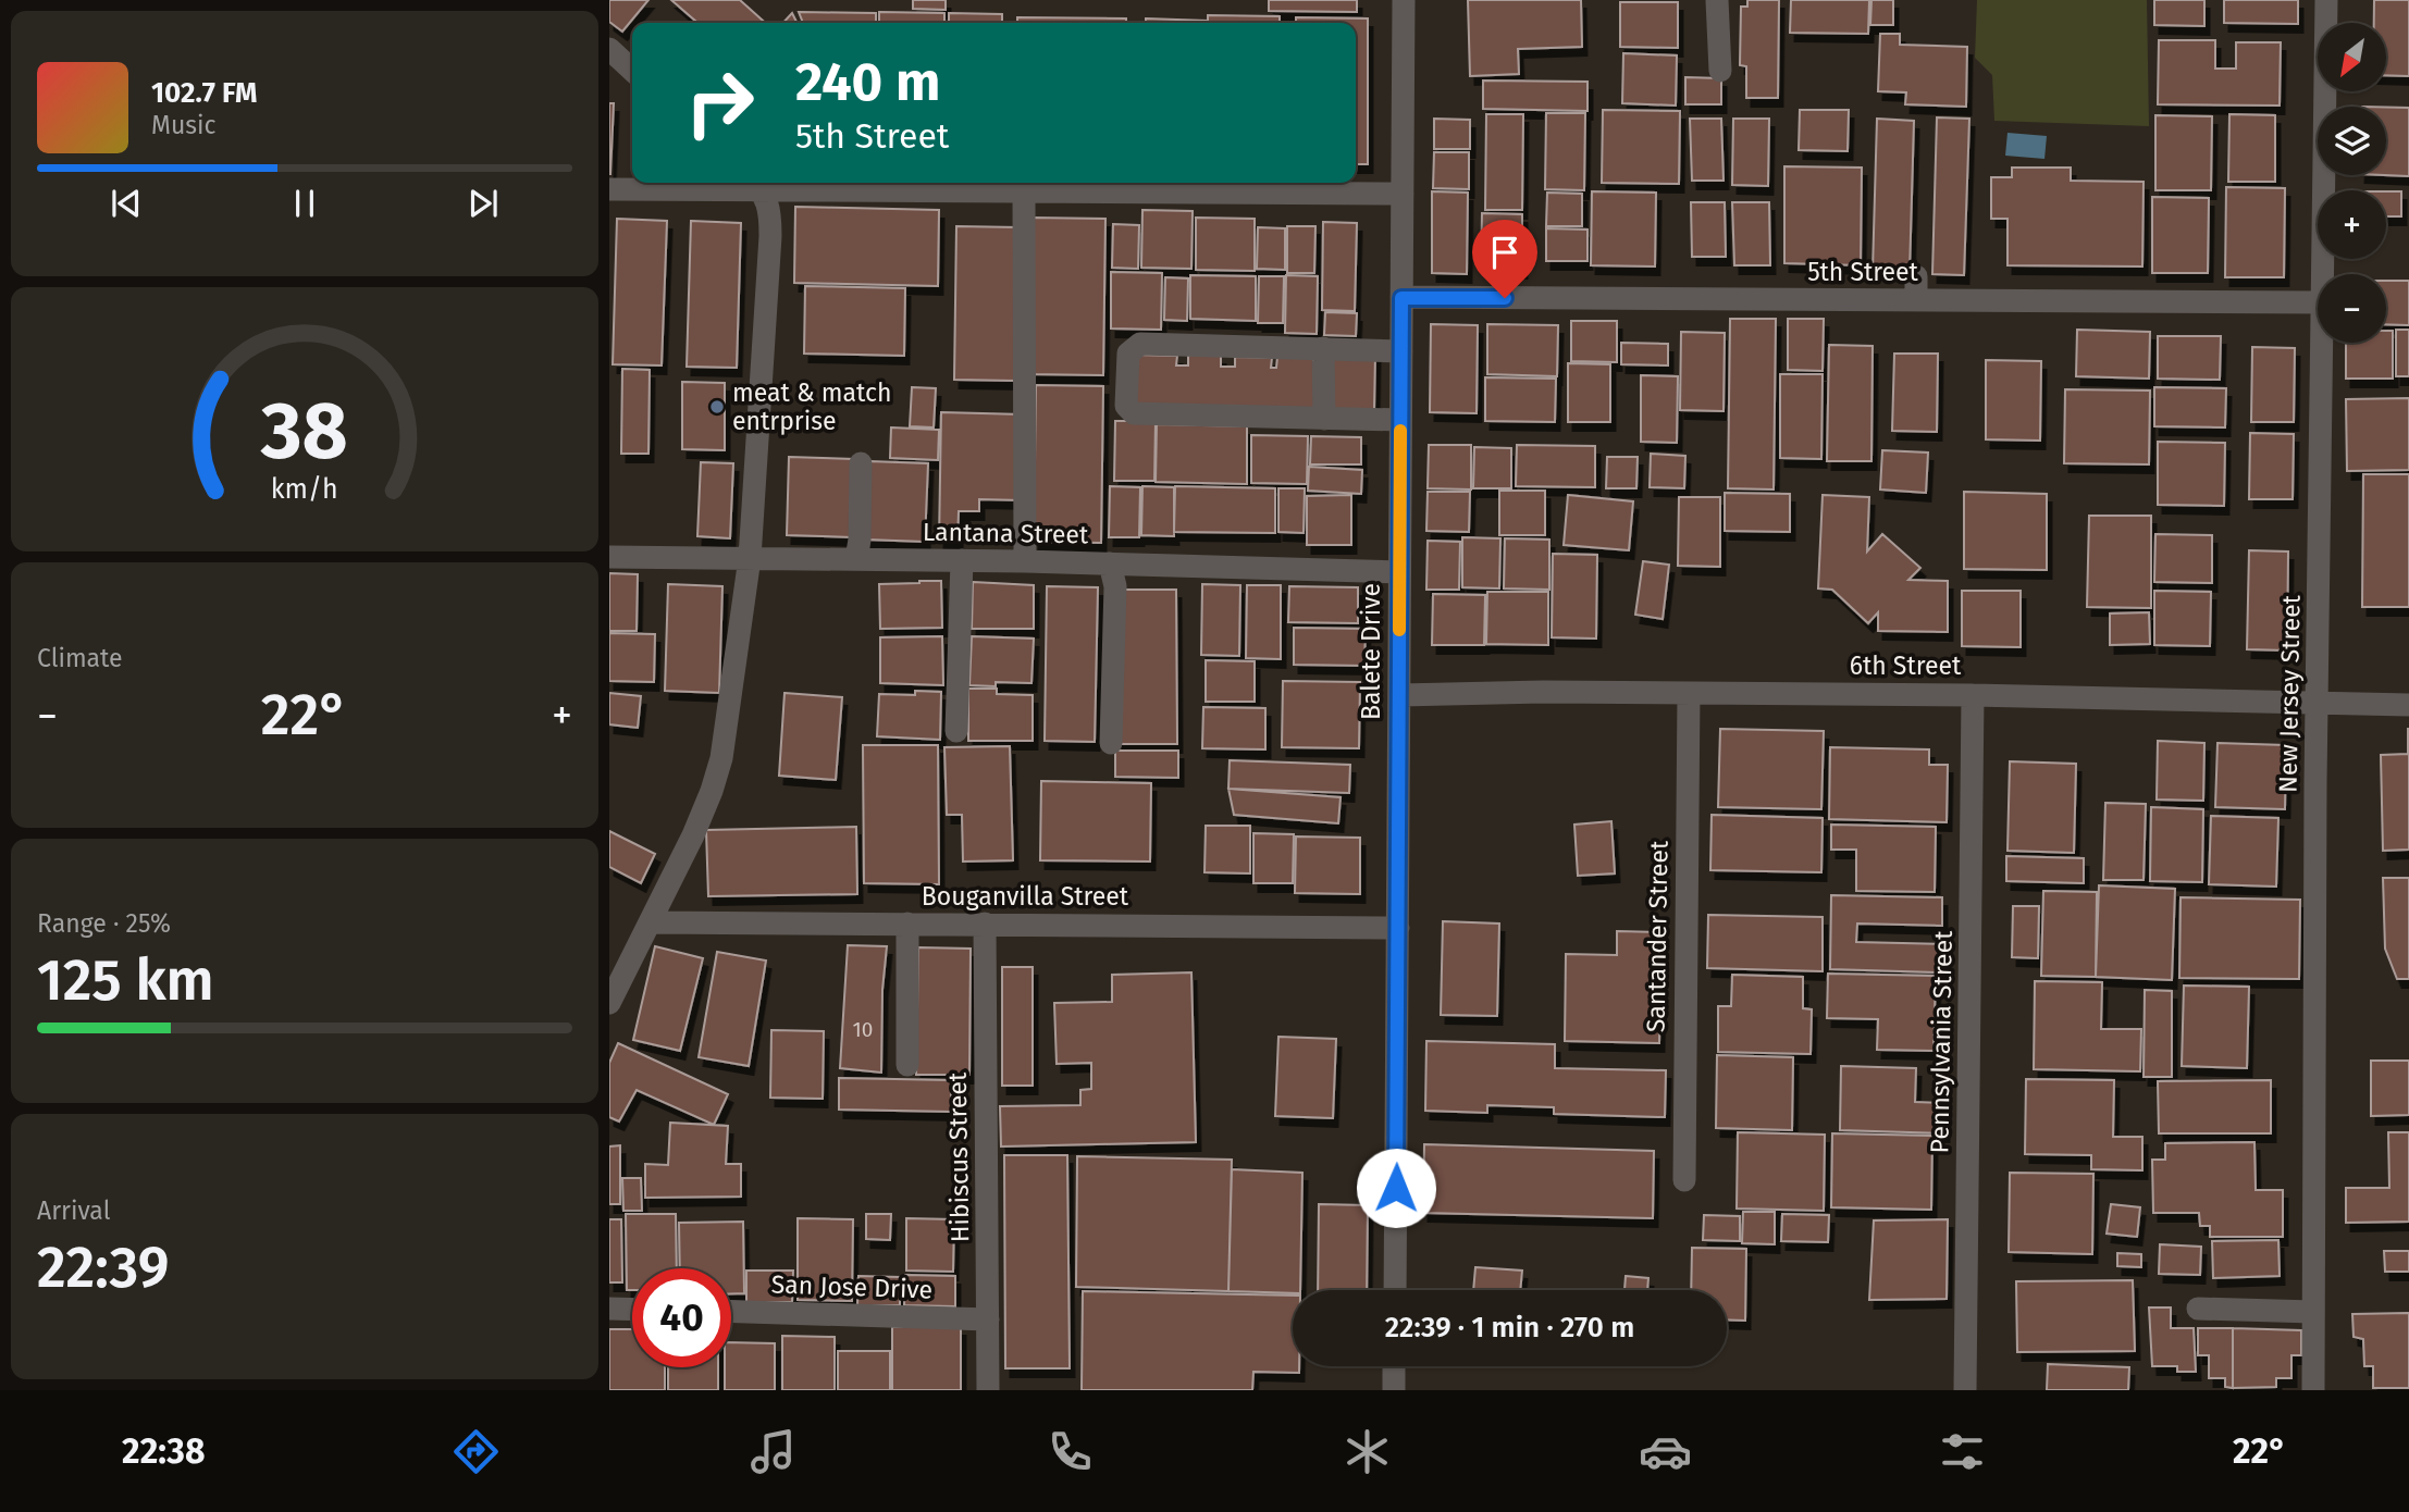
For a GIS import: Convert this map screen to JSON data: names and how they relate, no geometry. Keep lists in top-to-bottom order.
{
  "streets": {
    "street": [
      "5th Street",
      "Lantana Street",
      "Balete Drive",
      "6th Street",
      "New Jersey Street",
      "Bouganvilla Street",
      "Santander Street",
      "Pennsylvania Street",
      "Hibiscus Street",
      "San Jose Drive"
    ]
  },
  "crossings": [
    ["5th Street", "Balete Drive"],
    ["Lantana Street", "Balete Drive"],
    ["Balete Drive", "6th Street"],
    ["Balete Drive", "Bouganvilla Street"],
    ["6th Street", "New Jersey Street"],
    ["6th Street", "Santander Street"],
    ["6th Street", "Pennsylvania Street"],
    ["Bouganvilla Street", "Hibiscus Street"],
    ["Hibiscus Street", "San Jose Drive"]
  ],
  "places": ["meat & match entrprise"],
  "house_numbers": ["10"],
  "north": "bottom left",
  "page": {
    "map_buttons": ["+", "−"],
    "turn": ["240 m", "5th Street"],
    "song": ["102.7 FM", "Music"],
    "tile": [
      "Climate",
      ["Range · 25%", "125 km"],
      ["Arrival", "22:39"]
    ],
    "heat": ["−", "22°", "+"],
    "limit": "40",
    "trip": "22:39 · 1 min · 270 m",
    "tabs": ["22:38", "22°"],
    "gauge": ["38", "km/h"]
  }
}
